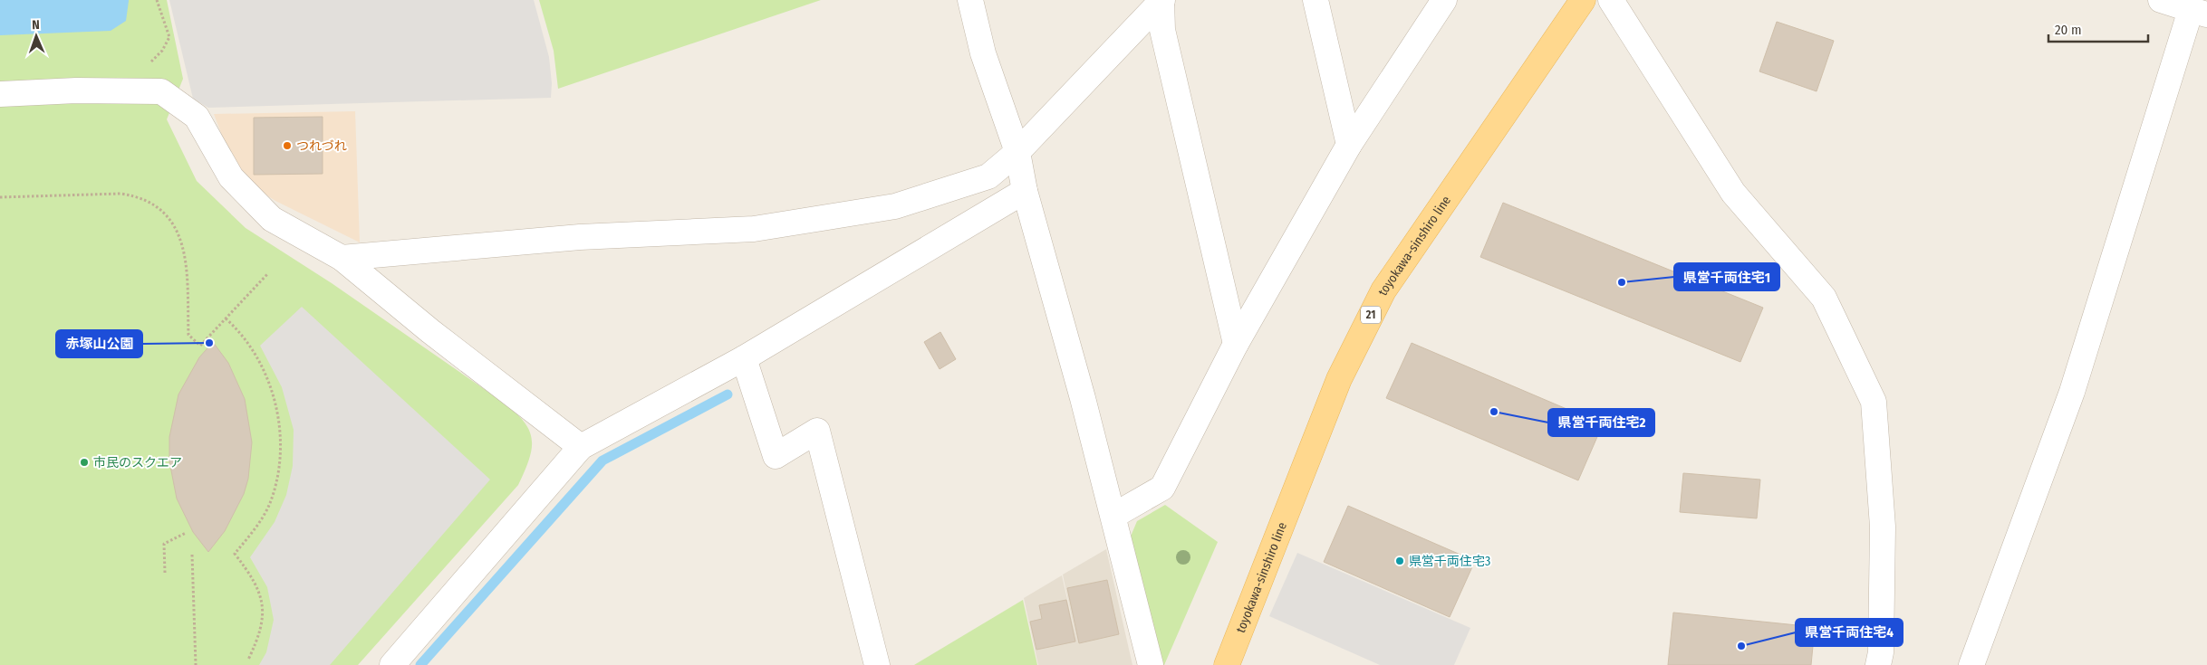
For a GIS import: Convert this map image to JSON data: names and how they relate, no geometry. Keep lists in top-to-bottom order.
{
  "streets": {
    "main road": ["toyokawa-sinshiro line", "21"]
  },
  "places": [
    "つれづれ",
    "県営千両住宅1",
    "赤塚山公園",
    "県営千両住宅2",
    "市民のスクエア",
    "県営千両住宅3",
    "県営千両住宅4"
  ],
  "scale_bar": "20 m",
  "north": "top"
}
